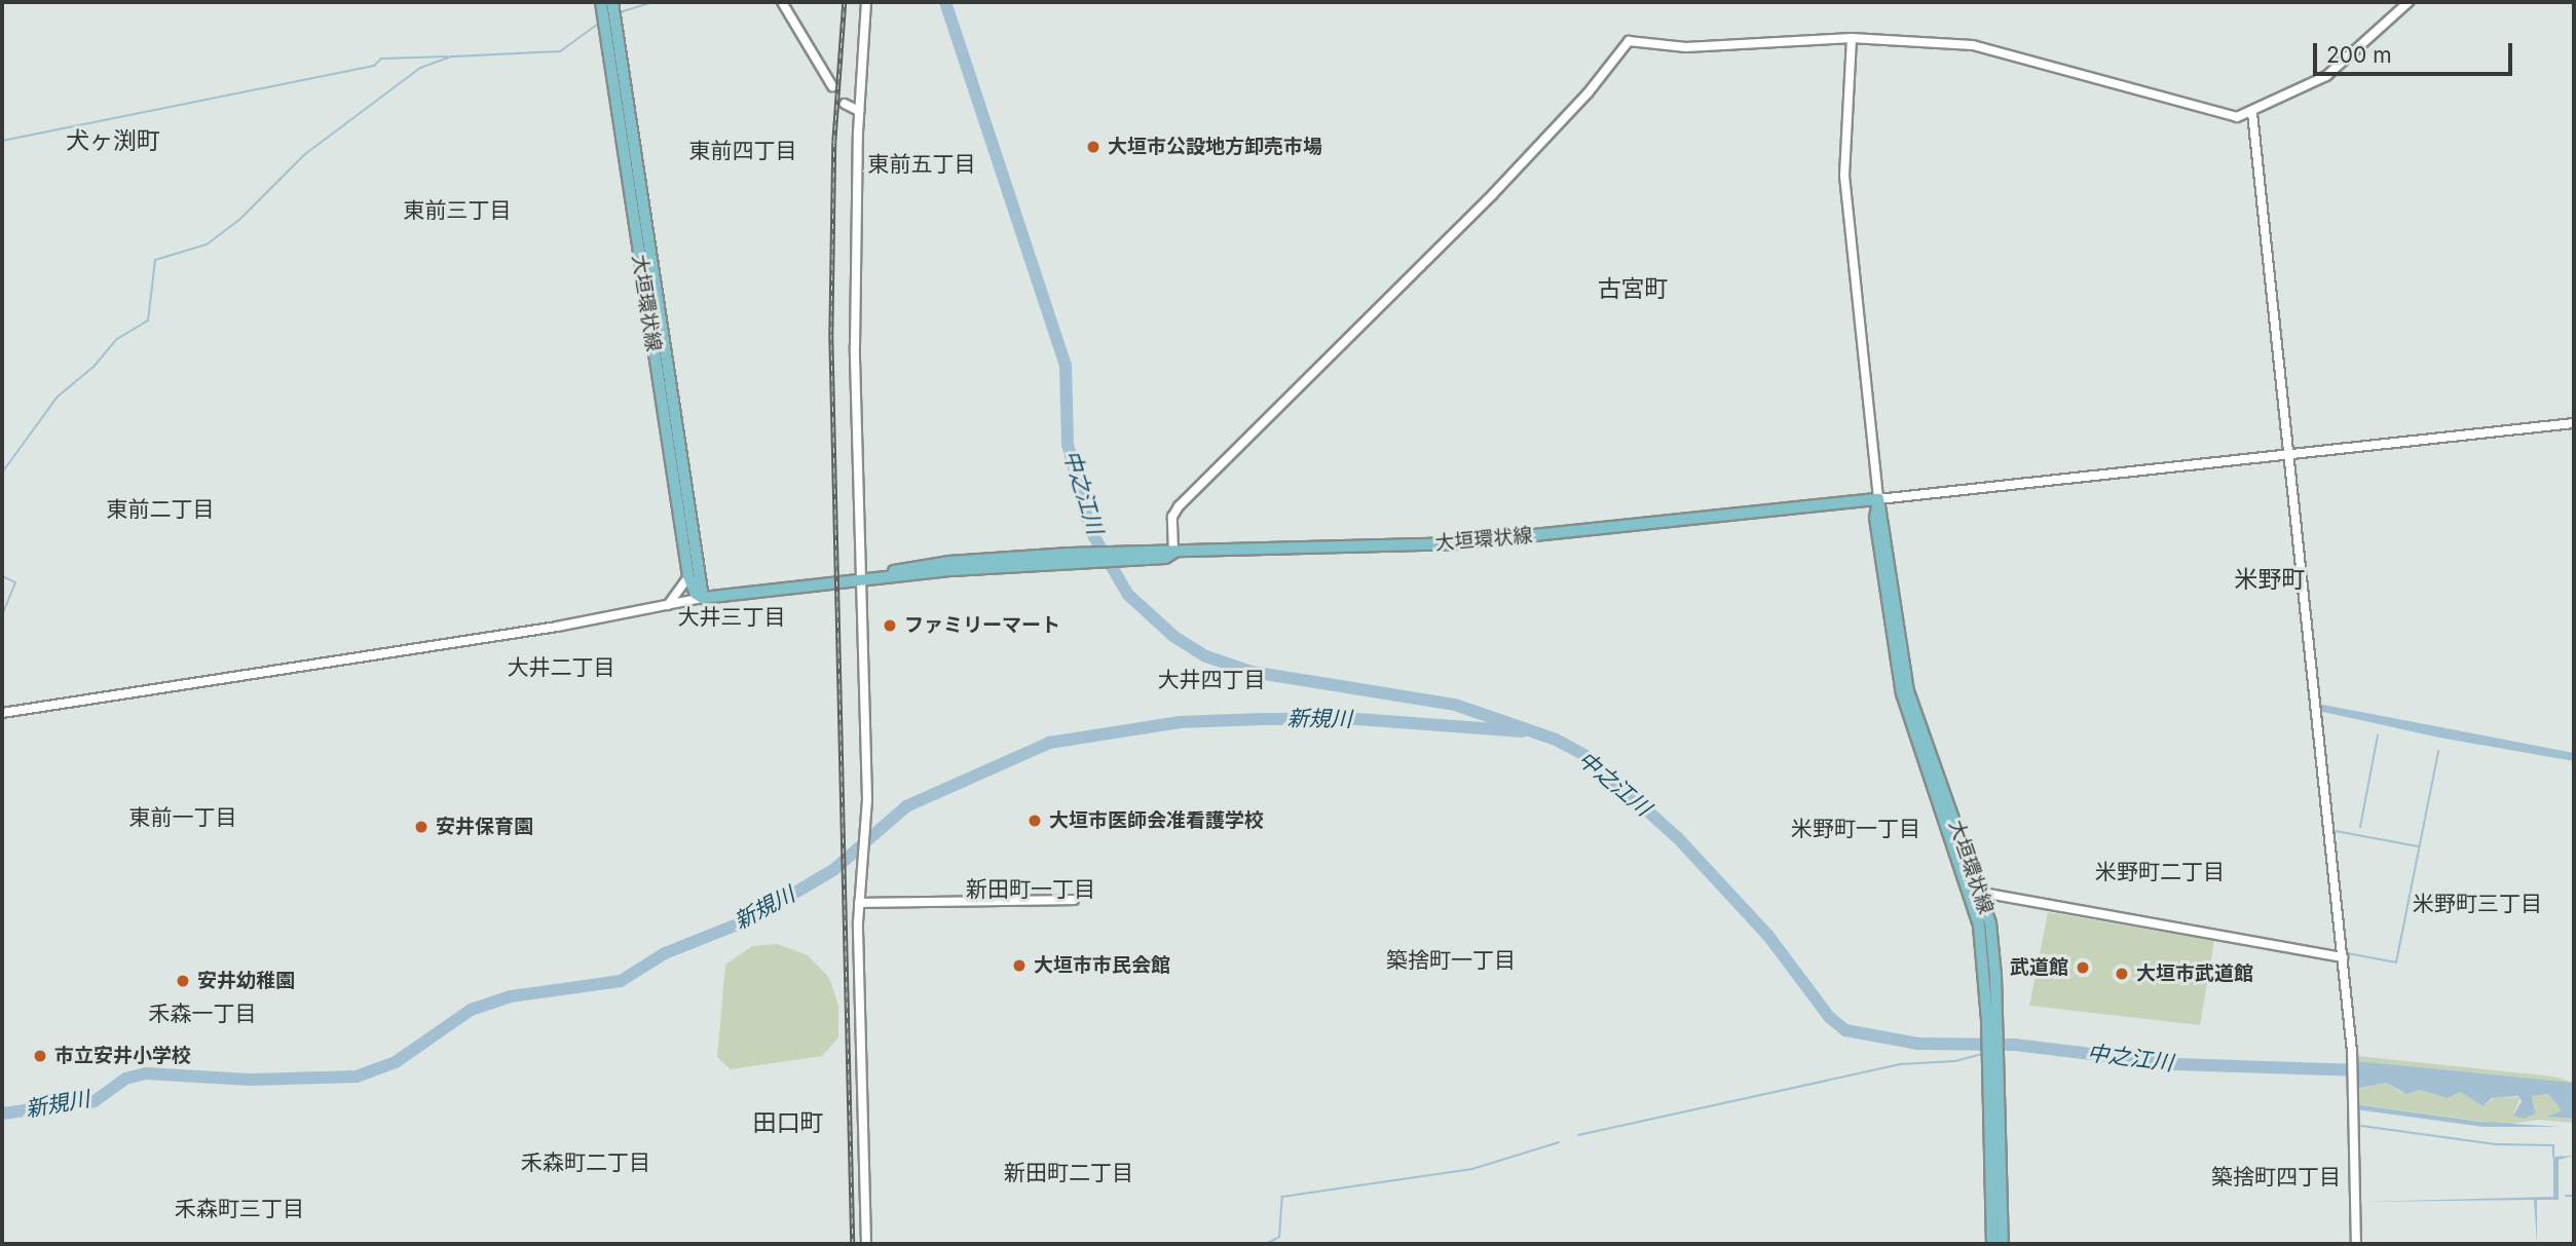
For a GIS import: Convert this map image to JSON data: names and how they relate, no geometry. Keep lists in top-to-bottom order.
{
  "streets": {
    "main road": ["大垣環状線"]
  },
  "districts": [
    "犬ヶ渕町",
    "東前四丁目",
    "東前五丁目",
    "東前三丁目",
    "古宮町",
    "東前二丁目",
    "米野町",
    "大井三丁目",
    "大井二丁目",
    "大井四丁目",
    "東前一丁目",
    "米野町一丁目",
    "米野町二丁目",
    "新田町一丁目",
    "米野町三丁目",
    "築捨町一丁目",
    "禾森一丁目",
    "田口町",
    "禾森町二丁目",
    "新田町二丁目",
    "築捨町四丁目",
    "禾森町三丁目"
  ],
  "water": ["中之江川", "新規川"],
  "places": [
    "大垣市公設地方卸売市場",
    "ファミリーマート",
    "大垣市医師会准看護学校",
    "安井保育園",
    "大垣市市民会館",
    "武道館",
    "大垣市武道館",
    "安井幼稚園",
    "市立安井小学校"
  ],
  "scale_bar": "200 m"
}
